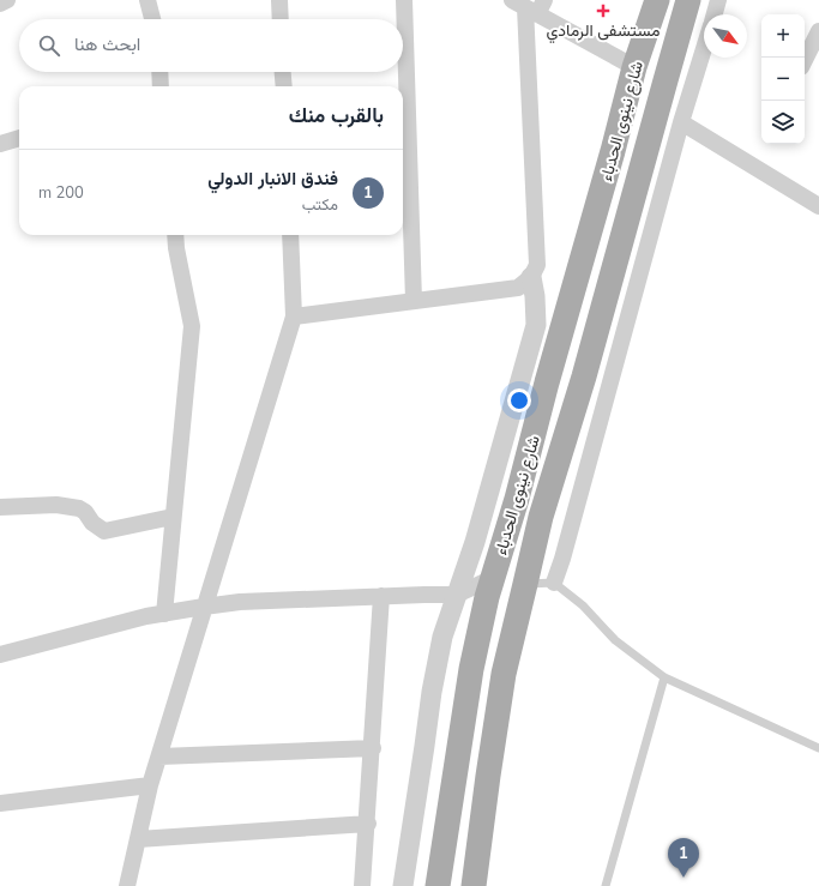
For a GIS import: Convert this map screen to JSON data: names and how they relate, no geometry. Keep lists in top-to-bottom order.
{
  "streets": {
    "main road": ["شارع نينوى الحدباء"]
  },
  "places": {
    "health": ["مستشفى الرمادي"]
  },
  "north": "bottom right",
  "page": {
    "map_buttons": ["+", "−"],
    "search": "ابحث هنا",
    "heading": "بالقرب منك",
    "list": [
      {
        "mark": "1",
        "name": "فندق الانبار الدولي",
        "note": "مكتب",
        "value": "200 m"
      }
    ],
    "pins": "1"
  }
}
